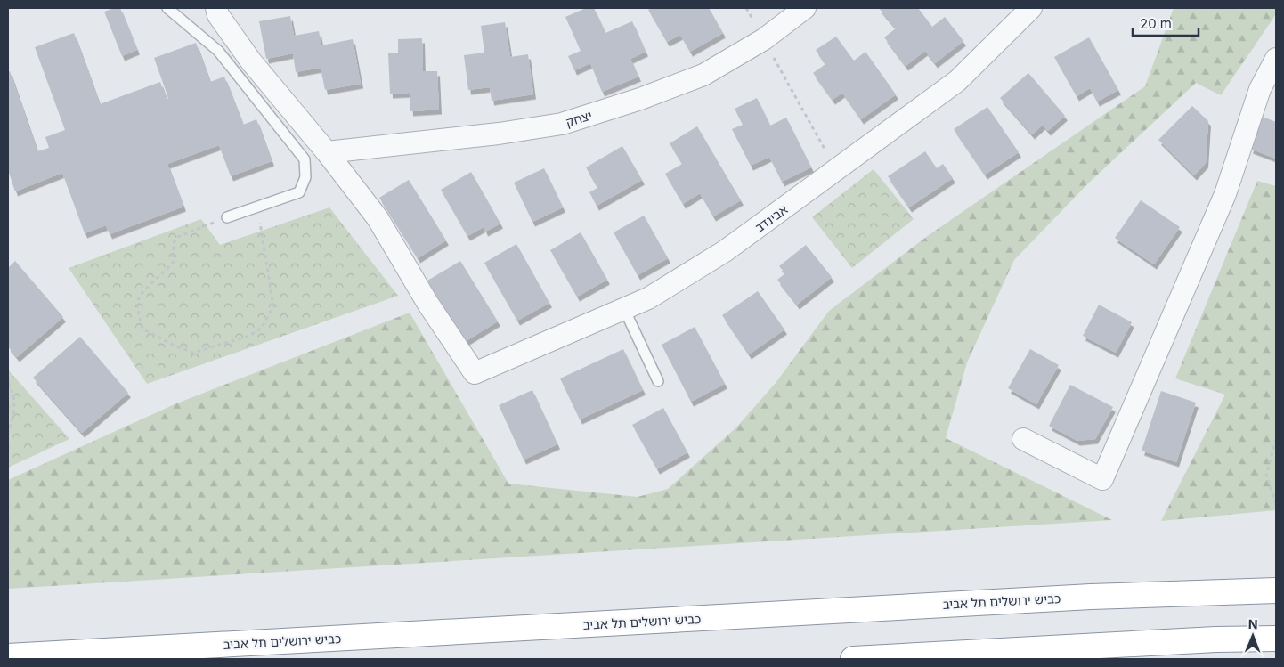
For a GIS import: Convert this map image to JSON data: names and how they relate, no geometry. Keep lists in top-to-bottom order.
{
  "streets": {
    "highway": ["כביש ירושלים תל אביב"],
    "street": ["יצחק", "אבינדב"]
  },
  "crossings": [
    ["יצחק", "אבינדב"]
  ],
  "scale_bar": "20 m",
  "north": "top"
}
